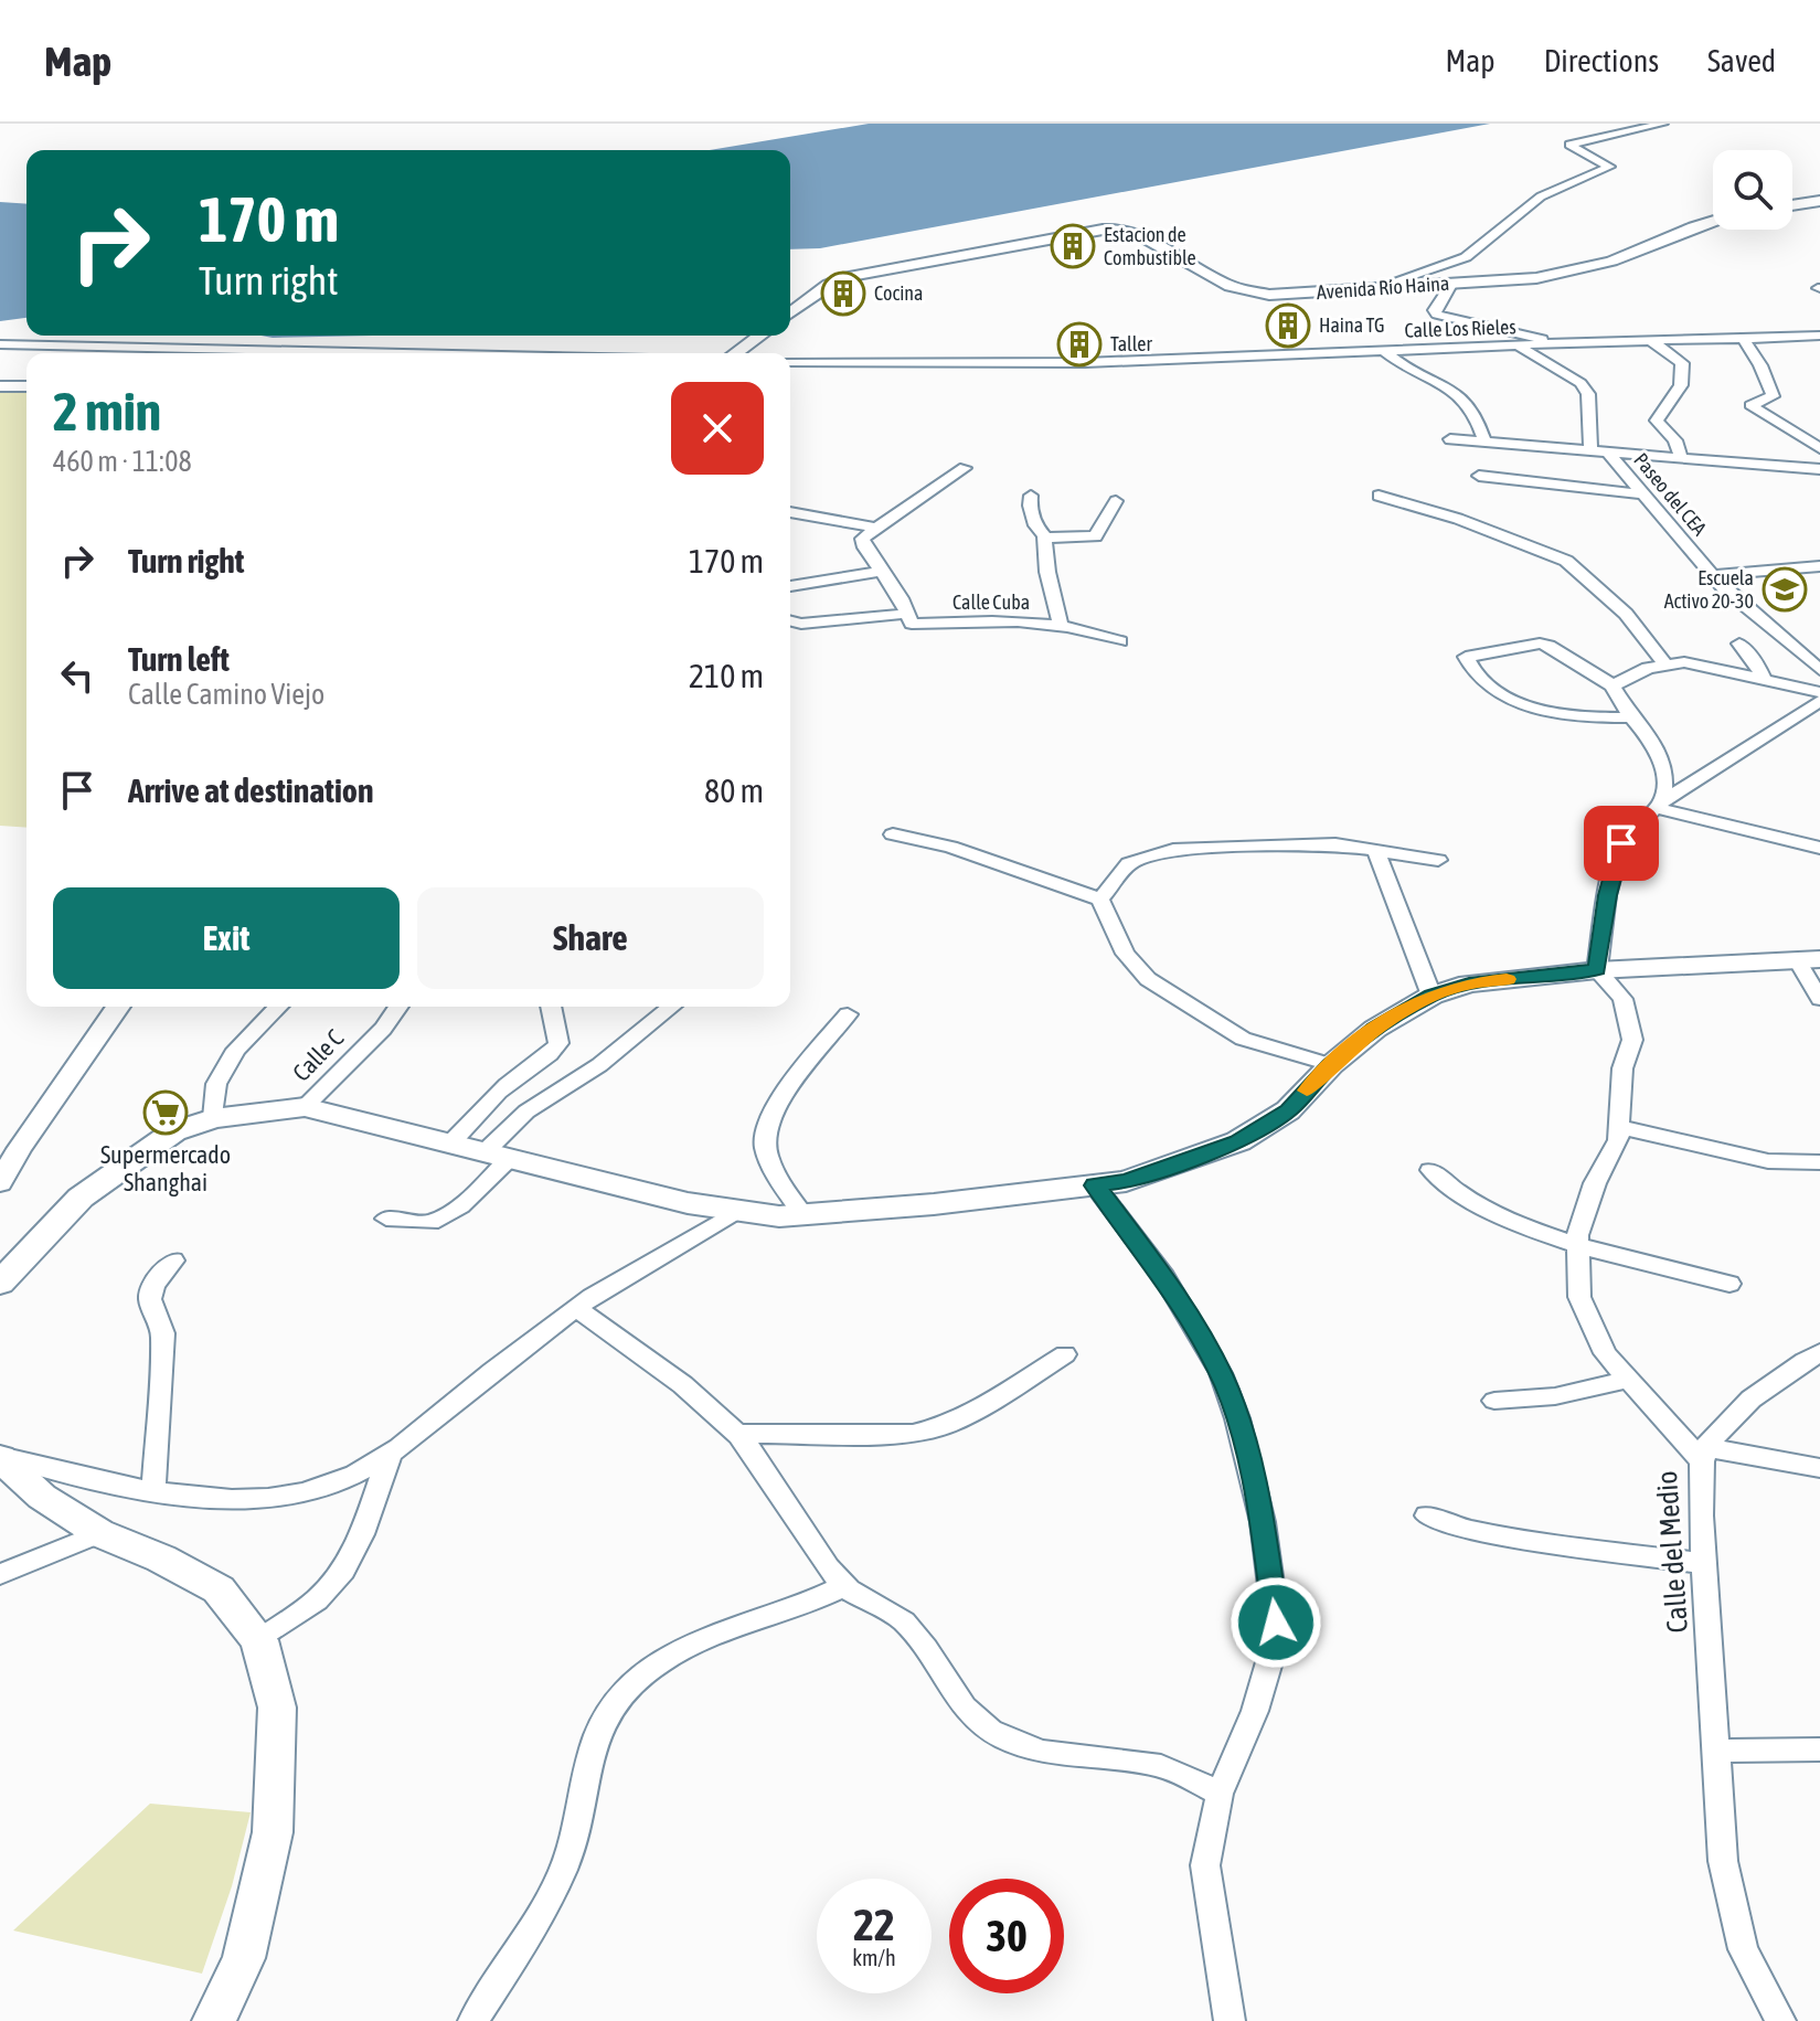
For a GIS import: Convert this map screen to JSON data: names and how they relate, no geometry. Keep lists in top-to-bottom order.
{
  "streets": {
    "street": [
      "Avenida Río Haina",
      "Calle Los Rieles",
      "Paseo del CEA",
      "Calle Cuba",
      "Calle C",
      "Calle del Medio"
    ]
  },
  "places": {
    "building": [
      "Estacion de Combustible",
      "Cocina",
      "Haina TG",
      "Taller"
    ],
    "school or university": ["Escuela Activo 20-30"],
    "supermarket": ["Supermercado Shanghai"]
  },
  "page": {
    "header": "Map",
    "nav": ["Map", "Directions", "Saved"],
    "turn": ["170 m", "Turn right"],
    "heading": ["2 min", "460 m · 11:08"],
    "list": [
      {
        "name": "Turn right",
        "value": "170 m"
      },
      {
        "name": "Turn left",
        "note": "Calle Camino Viejo",
        "value": "210 m"
      },
      {
        "name": "Arrive at destination",
        "value": "80 m"
      }
    ],
    "buttons": ["Exit", "Share"],
    "speed": "22 km/h",
    "limit": "30"
  }
}
